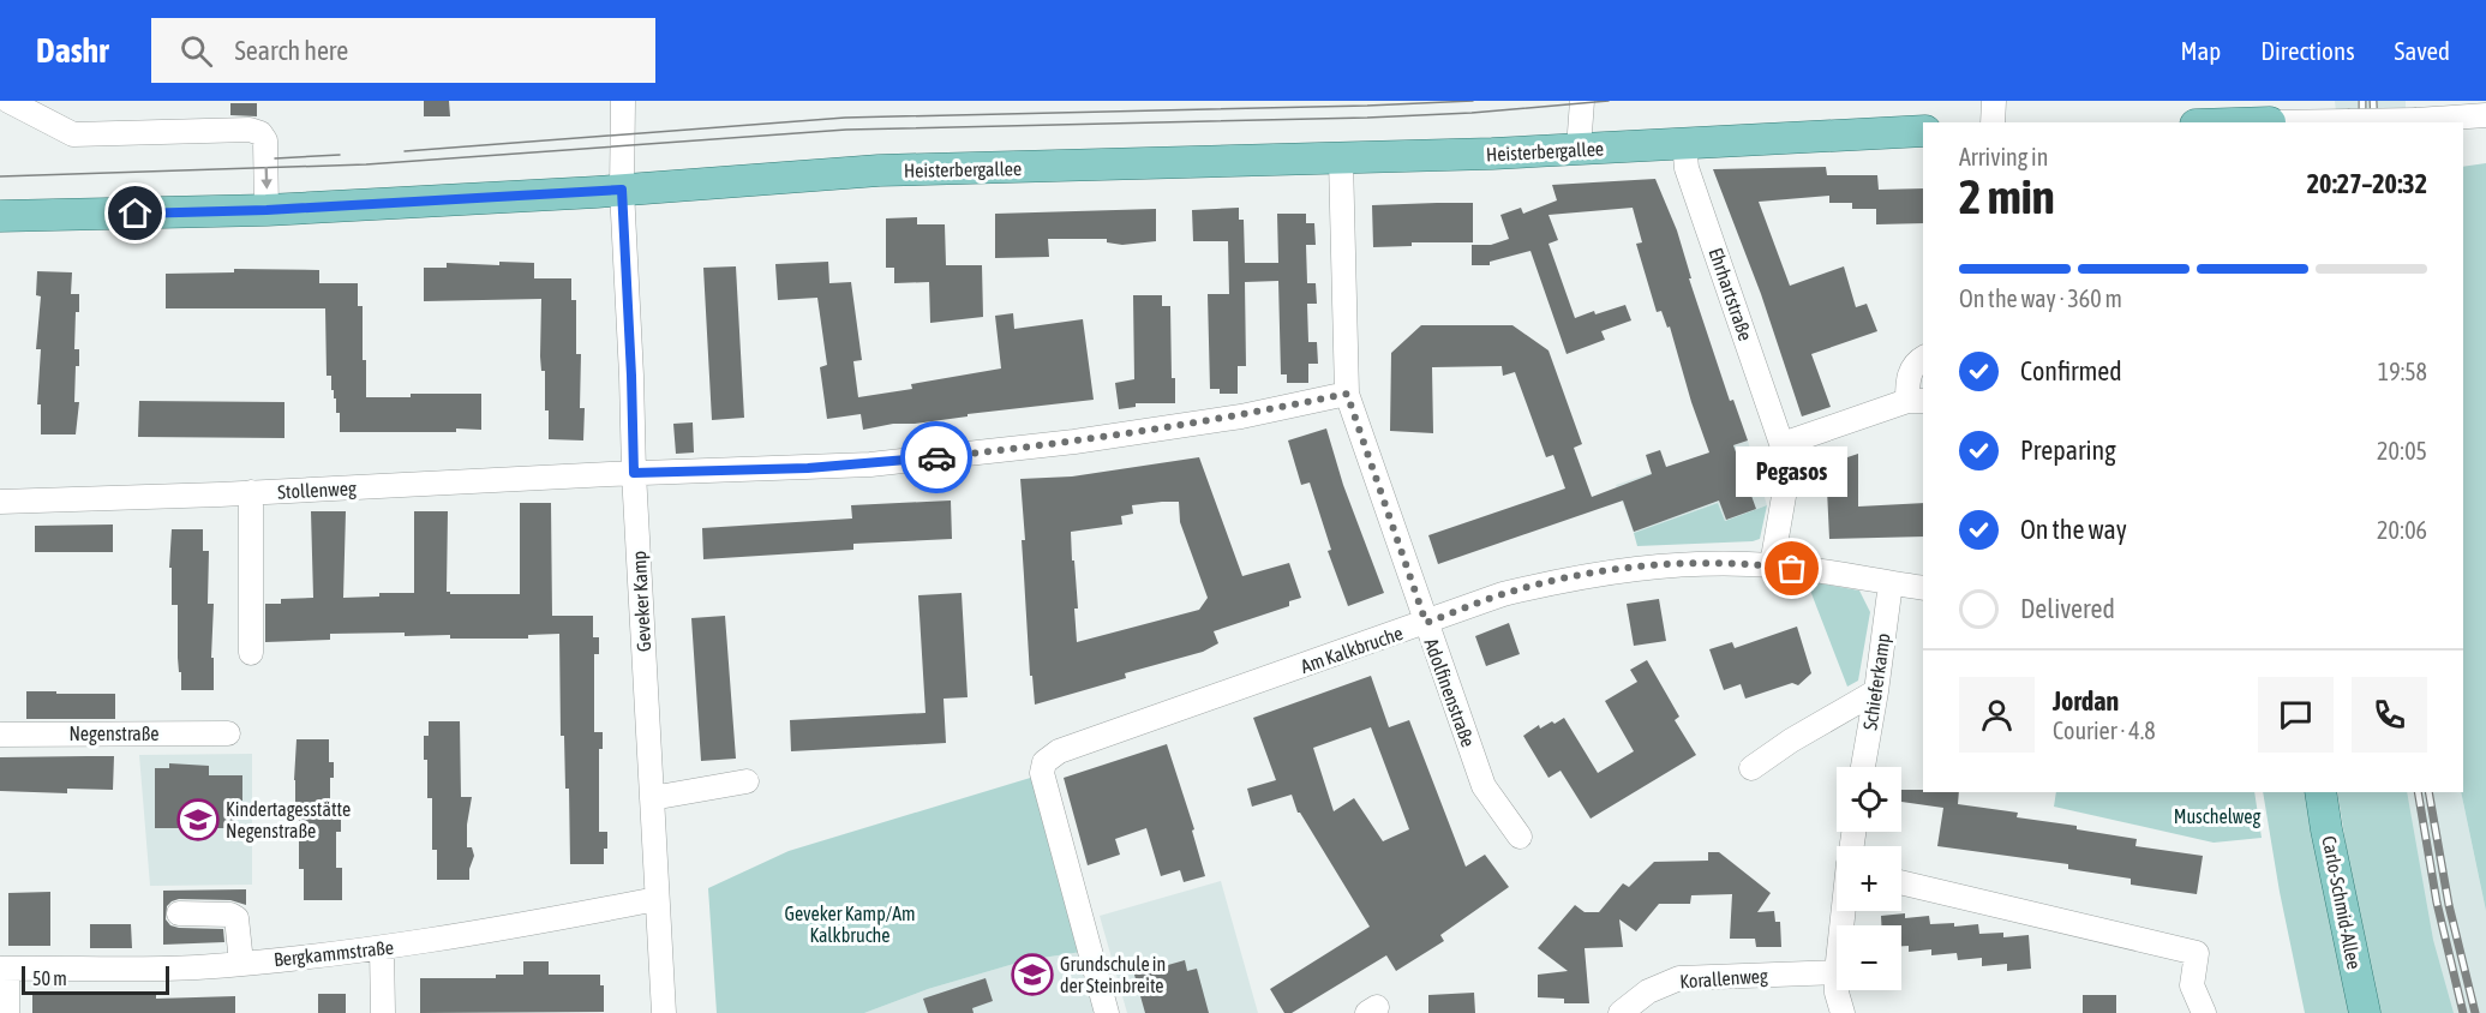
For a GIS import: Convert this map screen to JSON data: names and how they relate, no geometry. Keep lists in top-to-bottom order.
{
  "streets": {
    "main road": ["Heisterbergallee", "Carlo-Schmid-Allee"],
    "street": [
      "Ehrhartstraße",
      "Stollenweg",
      "Geveker Kamp",
      "Am Kalkbruche",
      "Schieferkamp",
      "Adolfinenstraße",
      "Negenstraße",
      "Bergkammstraße",
      "Korallenweg"
    ]
  },
  "crossings": [
    ["Heisterbergallee", "Ehrhartstraße"],
    ["Heisterbergallee", "Geveker Kamp"],
    ["Heisterbergallee", "Adolfinenstraße"],
    ["Ehrhartstraße", "Am Kalkbruche"],
    ["Stollenweg", "Geveker Kamp"],
    ["Stollenweg", "Adolfinenstraße"],
    ["Geveker Kamp", "Bergkammstraße"],
    ["Am Kalkbruche", "Schieferkamp"],
    ["Am Kalkbruche", "Adolfinenstraße"]
  ],
  "parks": ["Muschelweg", "Geveker Kamp/Am Kalkbruche"],
  "places": {
    "other": ["Pegasos"],
    "school or university": ["Kindertagesstätte Negenstraße", "Grundschule in der Steinbreite"]
  },
  "scale_bar": "50 m",
  "page": {
    "header": "Dashr",
    "search": "Search here",
    "nav": ["Map", "Directions", "Saved"],
    "heading": ["2 min", "Arriving in", "20:27–20:32"],
    "panel": ["Jordan", "Courier · 4.8"],
    "bar": "On the way · 360 m",
    "list": [
      ["Confirmed", "19:58"],
      ["Preparing", "20:05"],
      ["On the way", "20:06"],
      "Delivered"
    ],
    "bubble": "Pegasos",
    "map_buttons": ["+", "−"],
    "scale": "50 m"
  }
}
